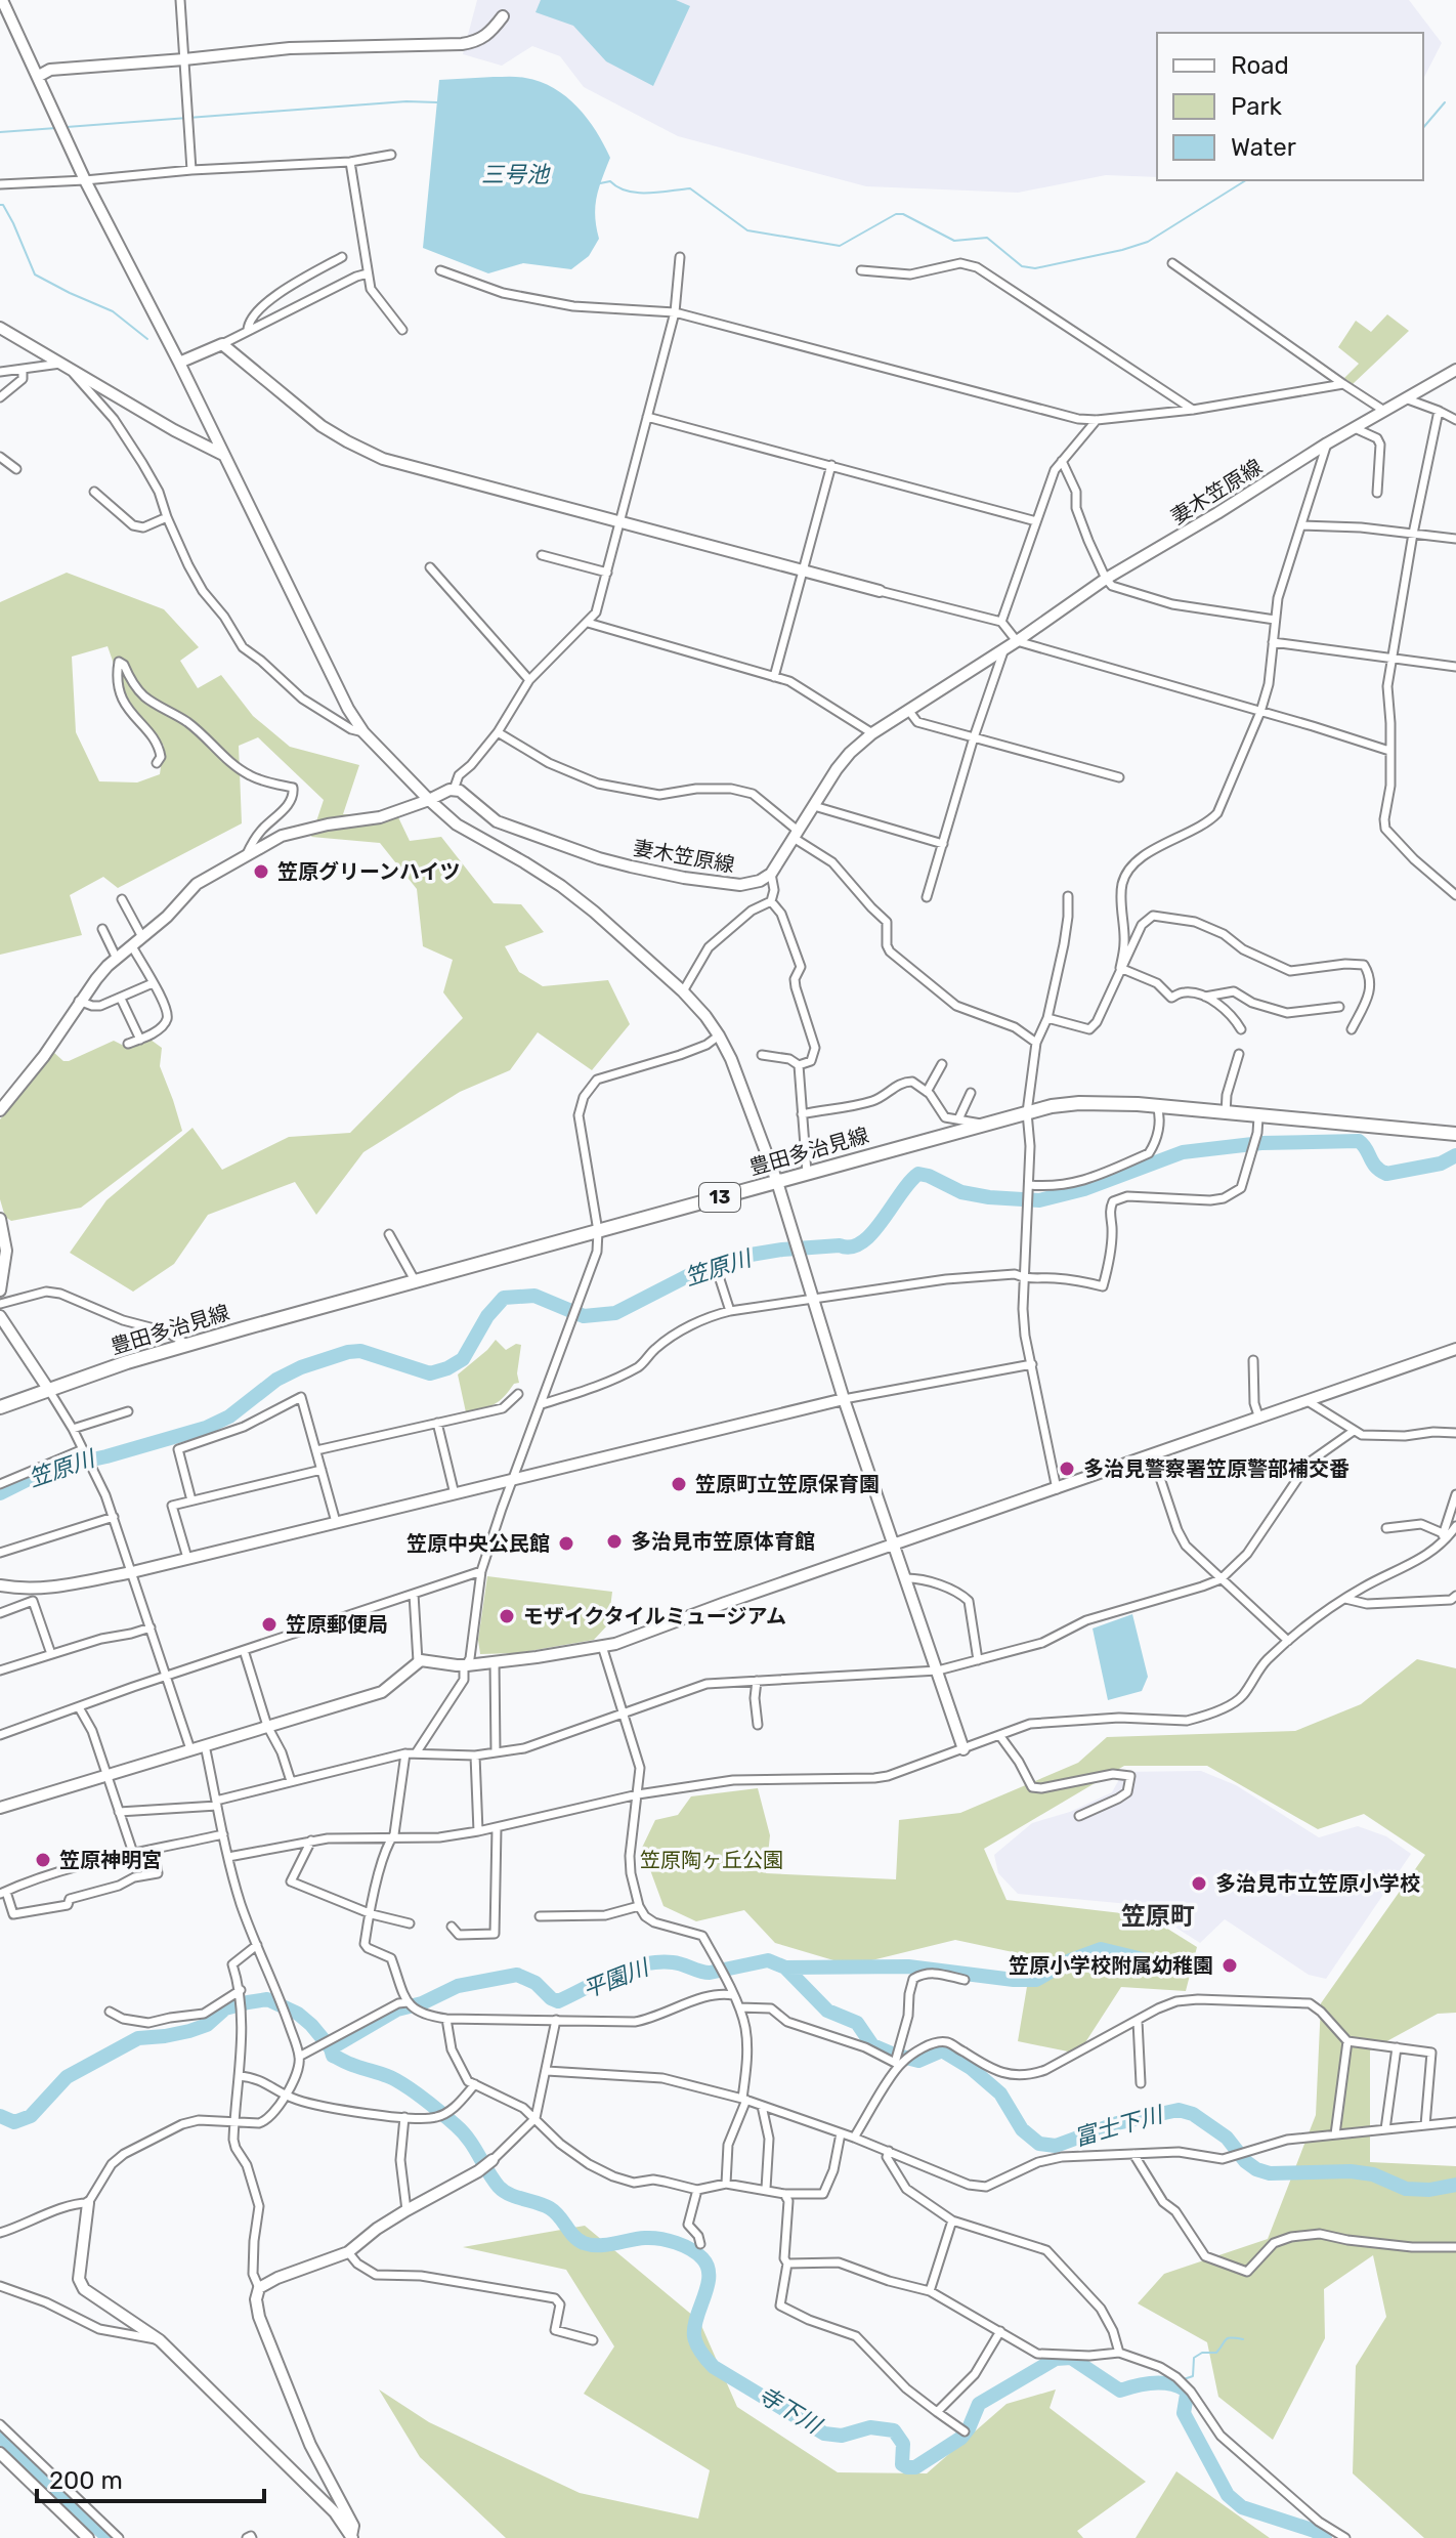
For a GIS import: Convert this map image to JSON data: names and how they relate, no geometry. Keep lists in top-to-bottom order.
{
  "streets": {
    "main road": ["豊田多治見線", "13"],
    "street": ["妻木笠原線"]
  },
  "districts": ["笠原町"],
  "water": [
    "三号池",
    "笠原川",
    "平園川",
    "富士下川",
    "寺下川"
  ],
  "parks": ["笠原陶ヶ丘公園"],
  "places": [
    "笠原グリーンハイツ",
    "多治見警察署笠原警部補交番",
    "笠原町立笠原保育園",
    "多治見市笠原体育館",
    "笠原中央公民館",
    "モザイクタイルミュージアム",
    "笠原郵便局",
    "笠原神明宮",
    "多治見市立笠原小学校",
    "笠原小学校附属幼稚園"
  ],
  "legend": ["Road", "Park", "Water"],
  "scale_bar": "200 m"
}
